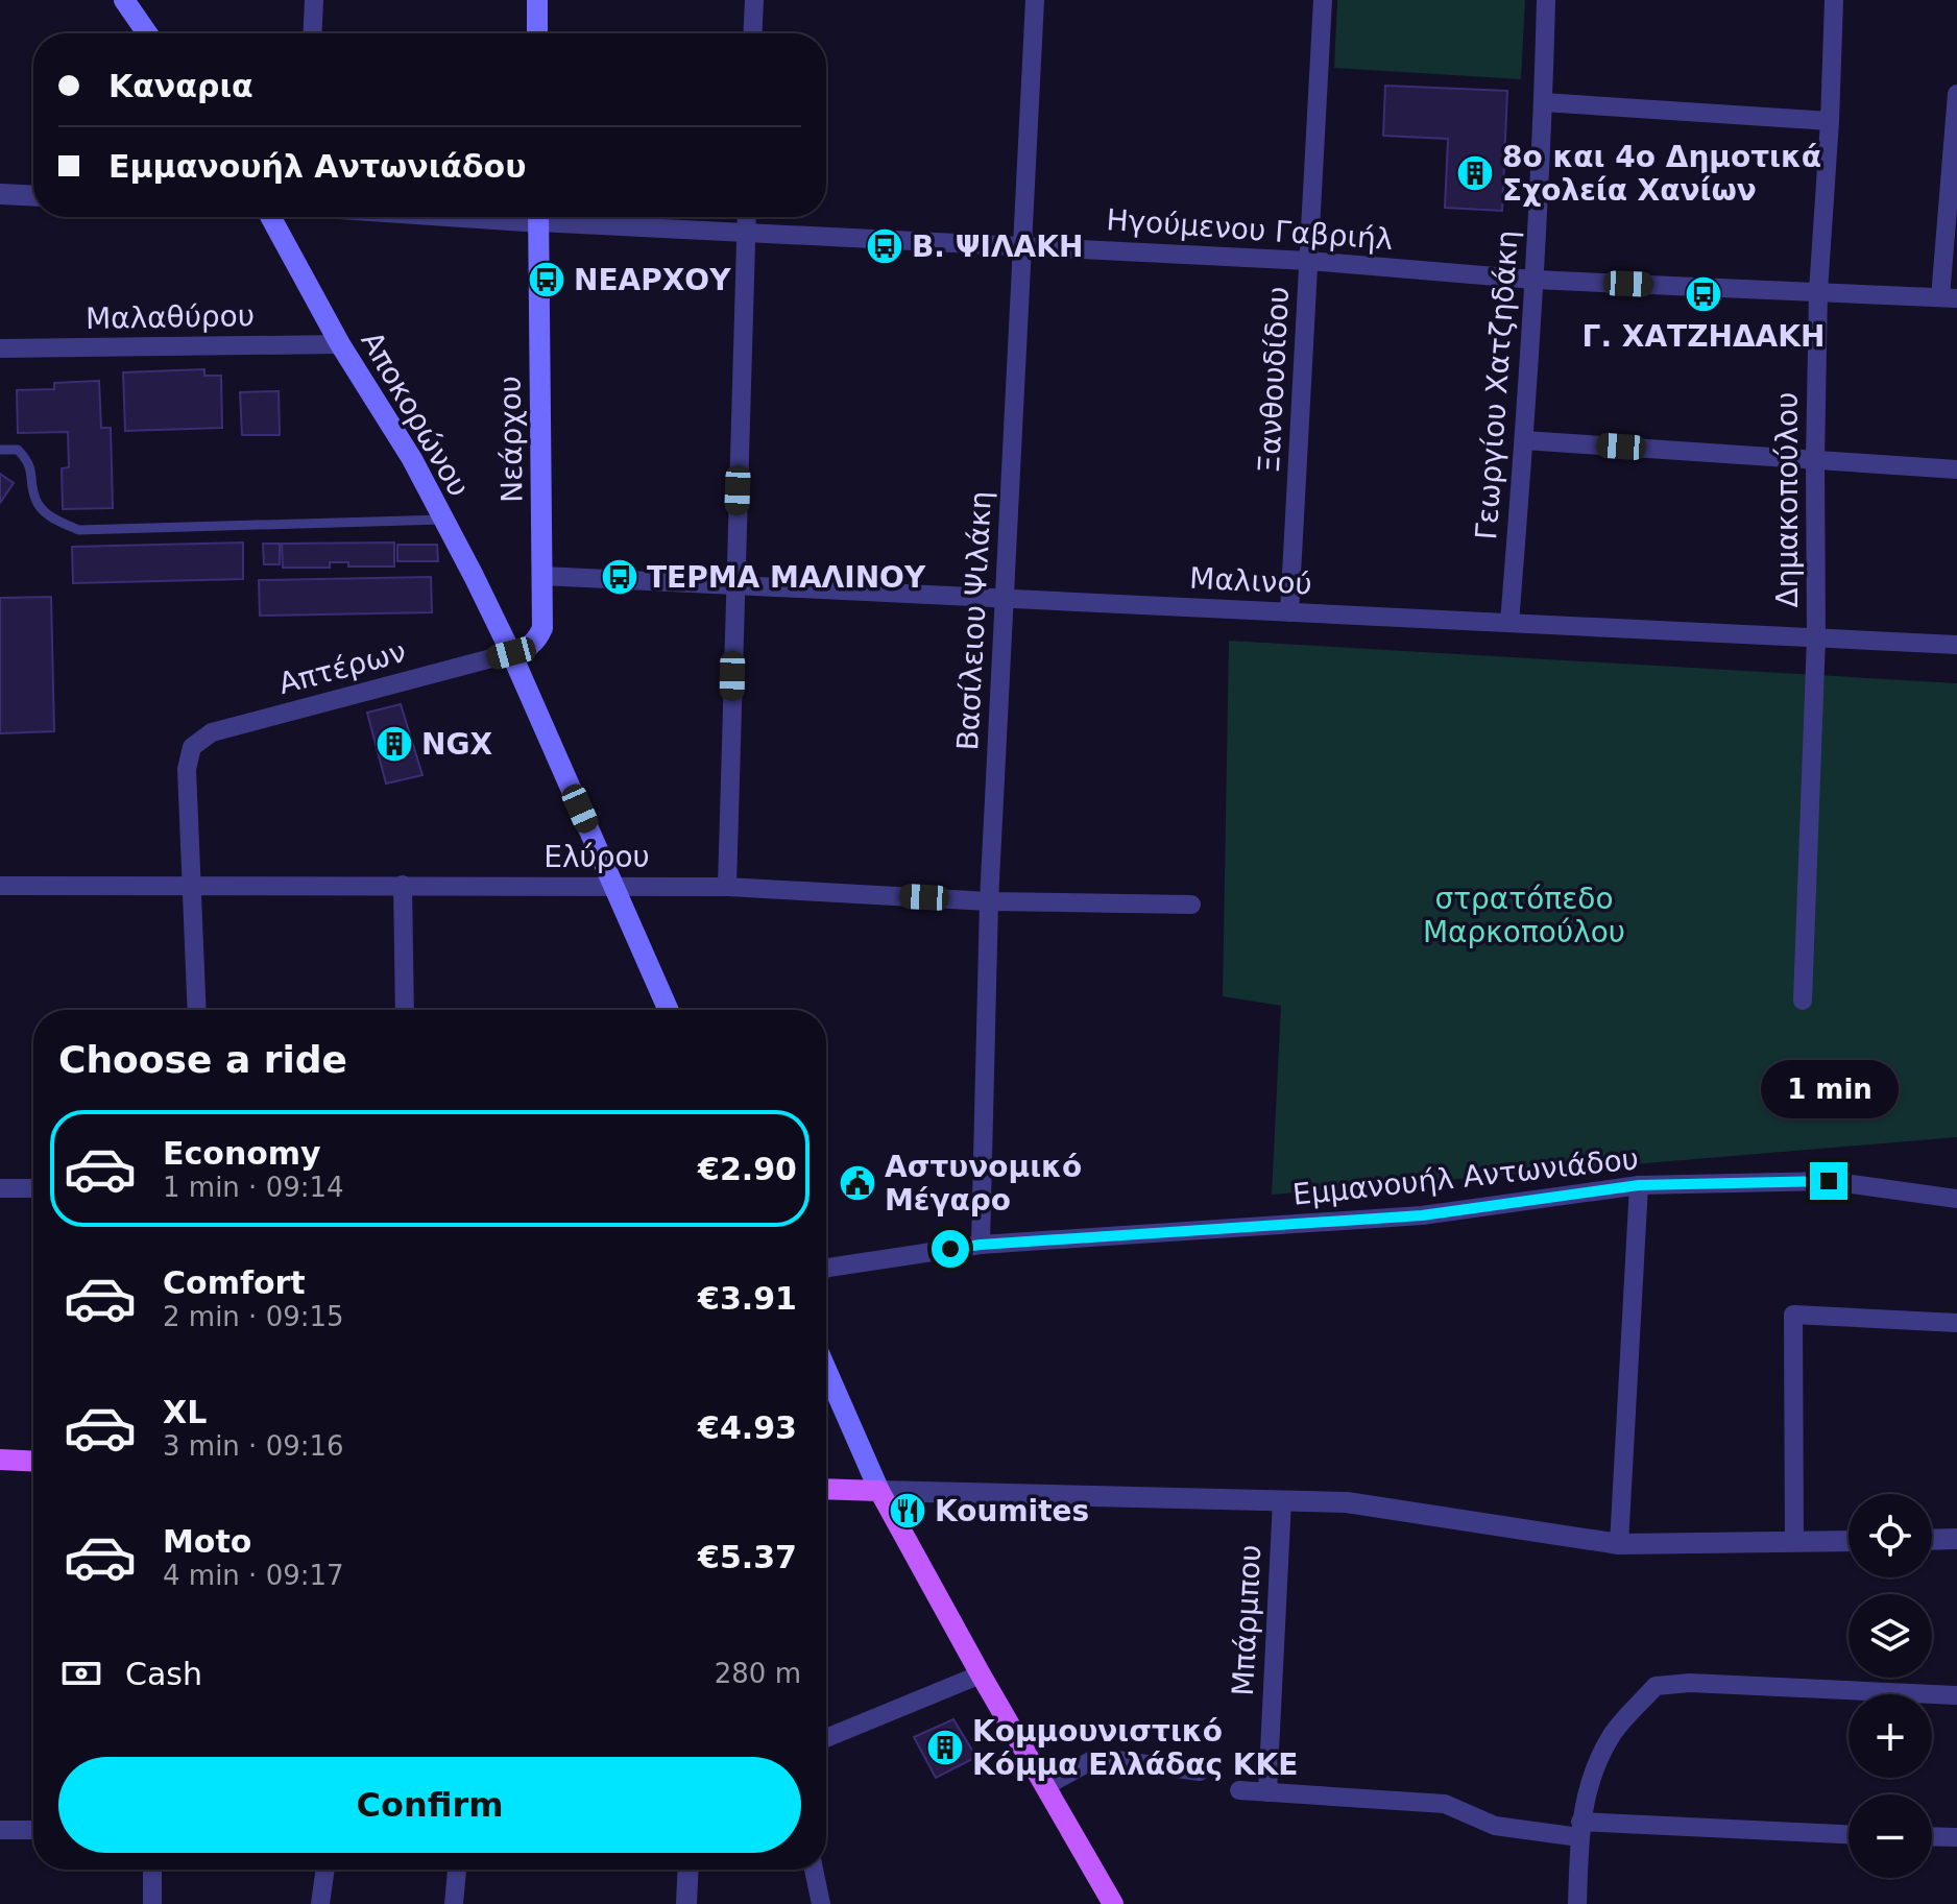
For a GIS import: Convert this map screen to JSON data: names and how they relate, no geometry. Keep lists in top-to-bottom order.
{
  "streets": {
    "main road": ["Αποκορώνου", "Νεάρχου"],
    "street": [
      "Ηγούμενου Γαβριήλ",
      "Μαλαθύρου",
      "Ξανθουδίδου",
      "Γεωργίου Χατζηδάκη",
      "Δημακοπούλου",
      "Μαλινού",
      "Βασίλειου Ψιλάκη",
      "Απτέρων",
      "Ελύρου",
      "Εμμανουήλ Αντωνιάδου",
      "Μπάρμπου"
    ]
  },
  "crossings": [
    ["Ηγούμενου Γαβριήλ", "Ξανθουδίδου"],
    ["Ηγούμενου Γαβριήλ", "Γεωργίου Χατζηδάκη"],
    ["Ηγούμενου Γαβριήλ", "Δημακοπούλου"],
    ["Ηγούμενου Γαβριήλ", "Βασίλειου Ψιλάκη"],
    ["Μαλαθύρου", "Αποκορώνου"],
    ["Ξανθουδίδου", "Μαλινού"],
    ["Γεωργίου Χατζηδάκη", "Μαλινού"],
    ["Αποκορώνου", "Νεάρχου"],
    ["Αποκορώνου", "Απτέρων"],
    ["Αποκορώνου", "Ελύρου"],
    ["Νεάρχου", "Μαλινού"],
    ["Νεάρχου", "Απτέρων"],
    ["Δημακοπούλου", "Μαλινού"],
    ["Μαλινού", "Βασίλειου Ψιλάκη"],
    ["Βασίλειου Ψιλάκη", "Ελύρου"],
    ["Βασίλειου Ψιλάκη", "Εμμανουήλ Αντωνιάδου"],
    ["Απτέρων", "Ελύρου"]
  ],
  "parks": ["στρατόπεδο Μαρκοπούλου"],
  "places": {
    "building": ["8ο και 4ο Δημοτικά Σχολεία Χανίων", "NGX", "Κομμουνιστικό Κόμμα Ελλάδας ΚΚΕ"],
    "bus stop": [
      "Β. ΨΙΛΑΚΗ",
      "ΝΕΑΡΧΟΥ",
      "Γ. ΧΑΤΖΗΔΑΚΗ",
      "ΤΕΡΜΑ ΜΑΛΙΝΟΥ"
    ],
    "public building": ["Αστυνομικό Μέγαρο"],
    "restaurant": ["Koumites"]
  },
  "page": {
    "banner": ["Καναρια", "Εμμανουήλ Αντωνιάδου"],
    "heading": "Choose a ride",
    "bubble": "1 min",
    "list": [
      {
        "name": "Economy",
        "note": "1 min · 09:14",
        "value": "€2.90"
      },
      {
        "name": "Comfort",
        "note": "2 min · 09:15",
        "value": "€3.91"
      },
      {
        "name": "XL",
        "note": "3 min · 09:16",
        "value": "€4.93"
      },
      {
        "name": "Moto",
        "note": "4 min · 09:17",
        "value": "€5.37"
      }
    ],
    "map_buttons": ["+", "−"],
    "pay": ["Cash", "280 m"],
    "buttons": "Confirm"
  }
}
